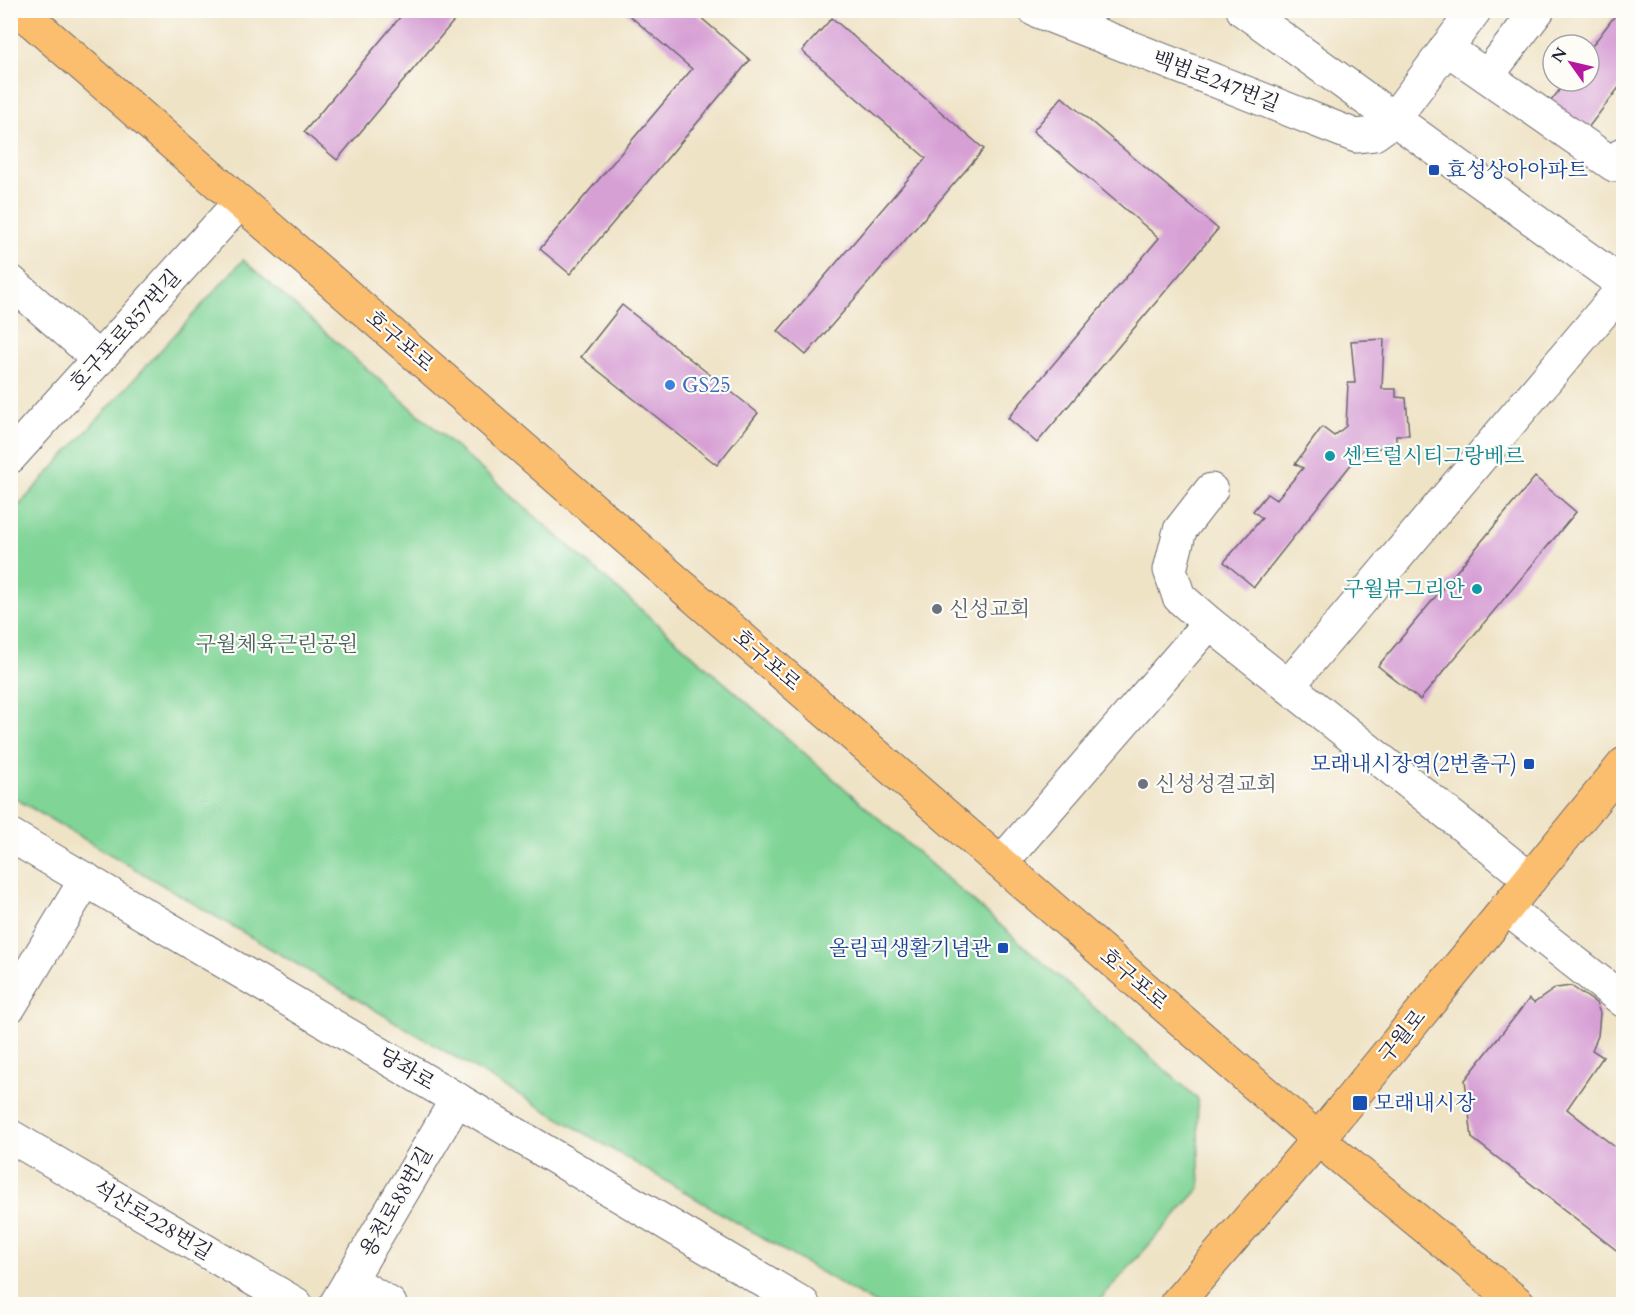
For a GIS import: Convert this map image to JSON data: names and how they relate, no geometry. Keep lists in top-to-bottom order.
{
  "streets": {
    "main road": ["호구포로", "구월로"],
    "street": [
      "백범로247번길",
      "호구포로857번길",
      "당좌로",
      "용천로88번길",
      "석산로228번길"
    ]
  },
  "crossings": [
    ["호구포로857번길", "호구포로"],
    ["호구포로", "구월로"],
    ["당좌로", "용천로88번길"]
  ],
  "parks": ["구월체육근린공원"],
  "places": {
    "transit": [
      "효성상아아파트",
      "모래내시장역(2번출구)",
      "올림픽생활기념관",
      "모래내시장"
    ],
    "other": [
      "GS25",
      "센트럴시티그랑베르",
      "구월뷰그리안",
      "신성교회",
      "신성성결교회"
    ]
  },
  "north": "top left"
}
